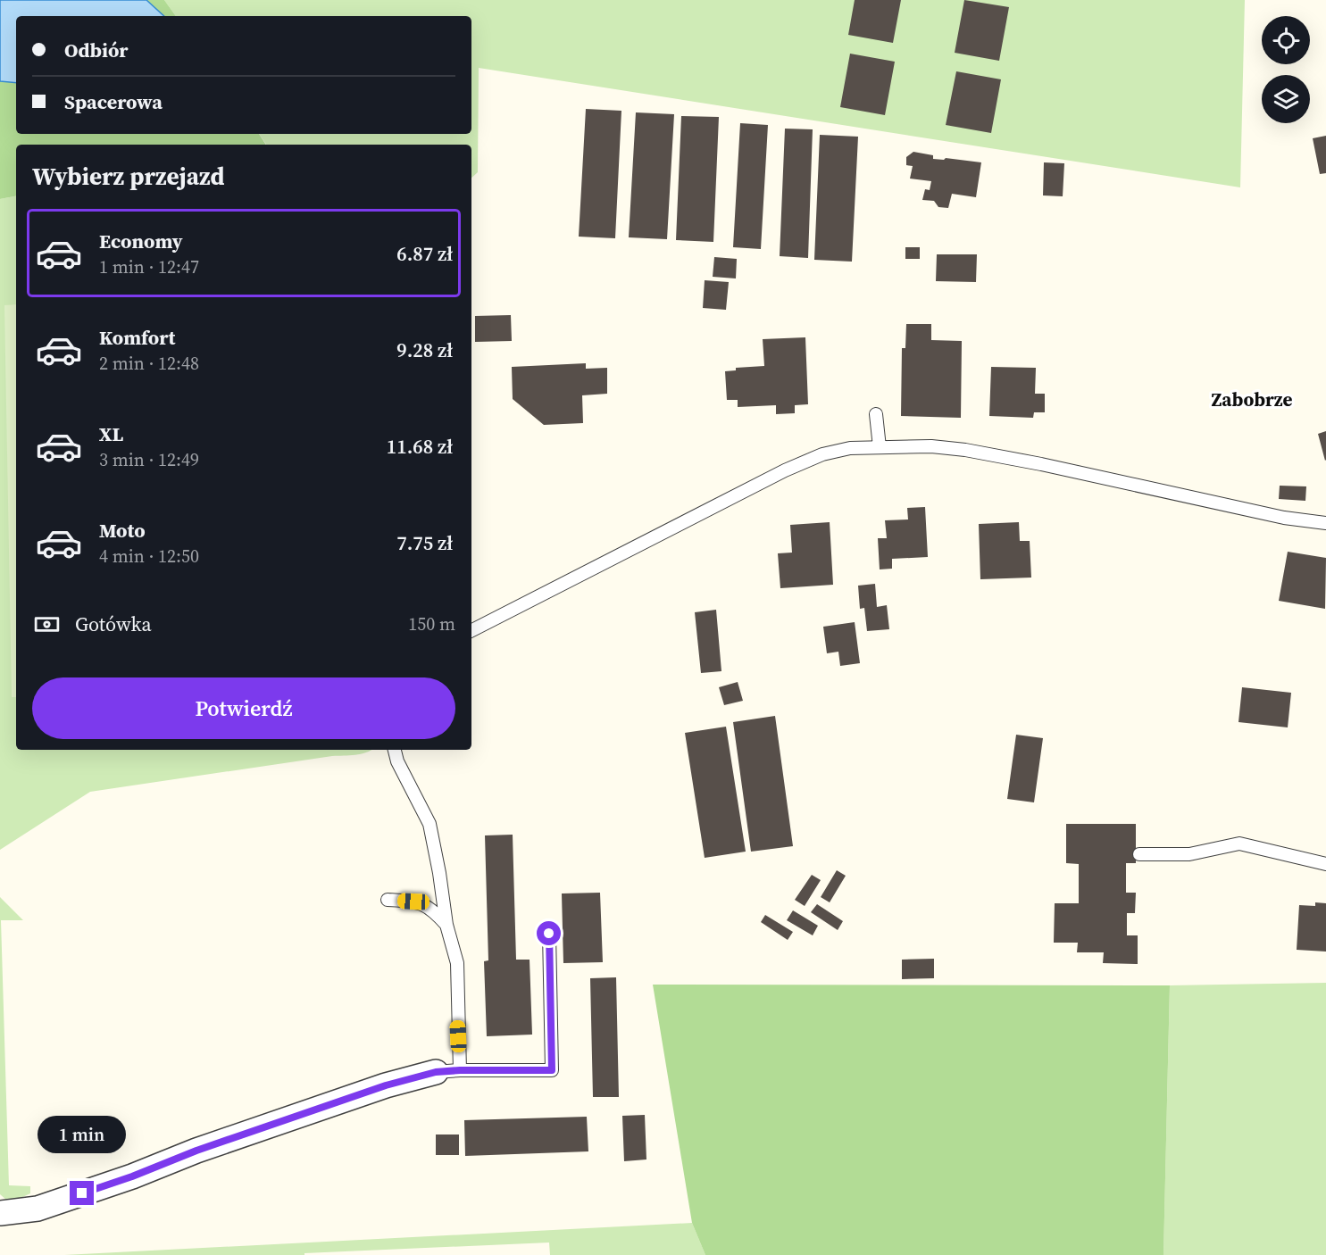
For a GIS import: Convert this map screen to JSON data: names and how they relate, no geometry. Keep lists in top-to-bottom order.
{
  "districts": ["Zabobrze"],
  "page": {
    "banner": ["Odbiór", "Spacerowa"],
    "heading": "Wybierz przejazd",
    "list": [
      {
        "name": "Economy",
        "note": "1 min · 12:47",
        "value": "6.87 zł"
      },
      {
        "name": "Komfort",
        "note": "2 min · 12:48",
        "value": "9.28 zł"
      },
      {
        "name": "XL",
        "note": "3 min · 12:49",
        "value": "11.68 zł"
      },
      {
        "name": "Moto",
        "note": "4 min · 12:50",
        "value": "7.75 zł"
      }
    ],
    "pay": ["Gotówka", "150 m"],
    "buttons": "Potwierdź",
    "bubble": "1 min"
  }
}
